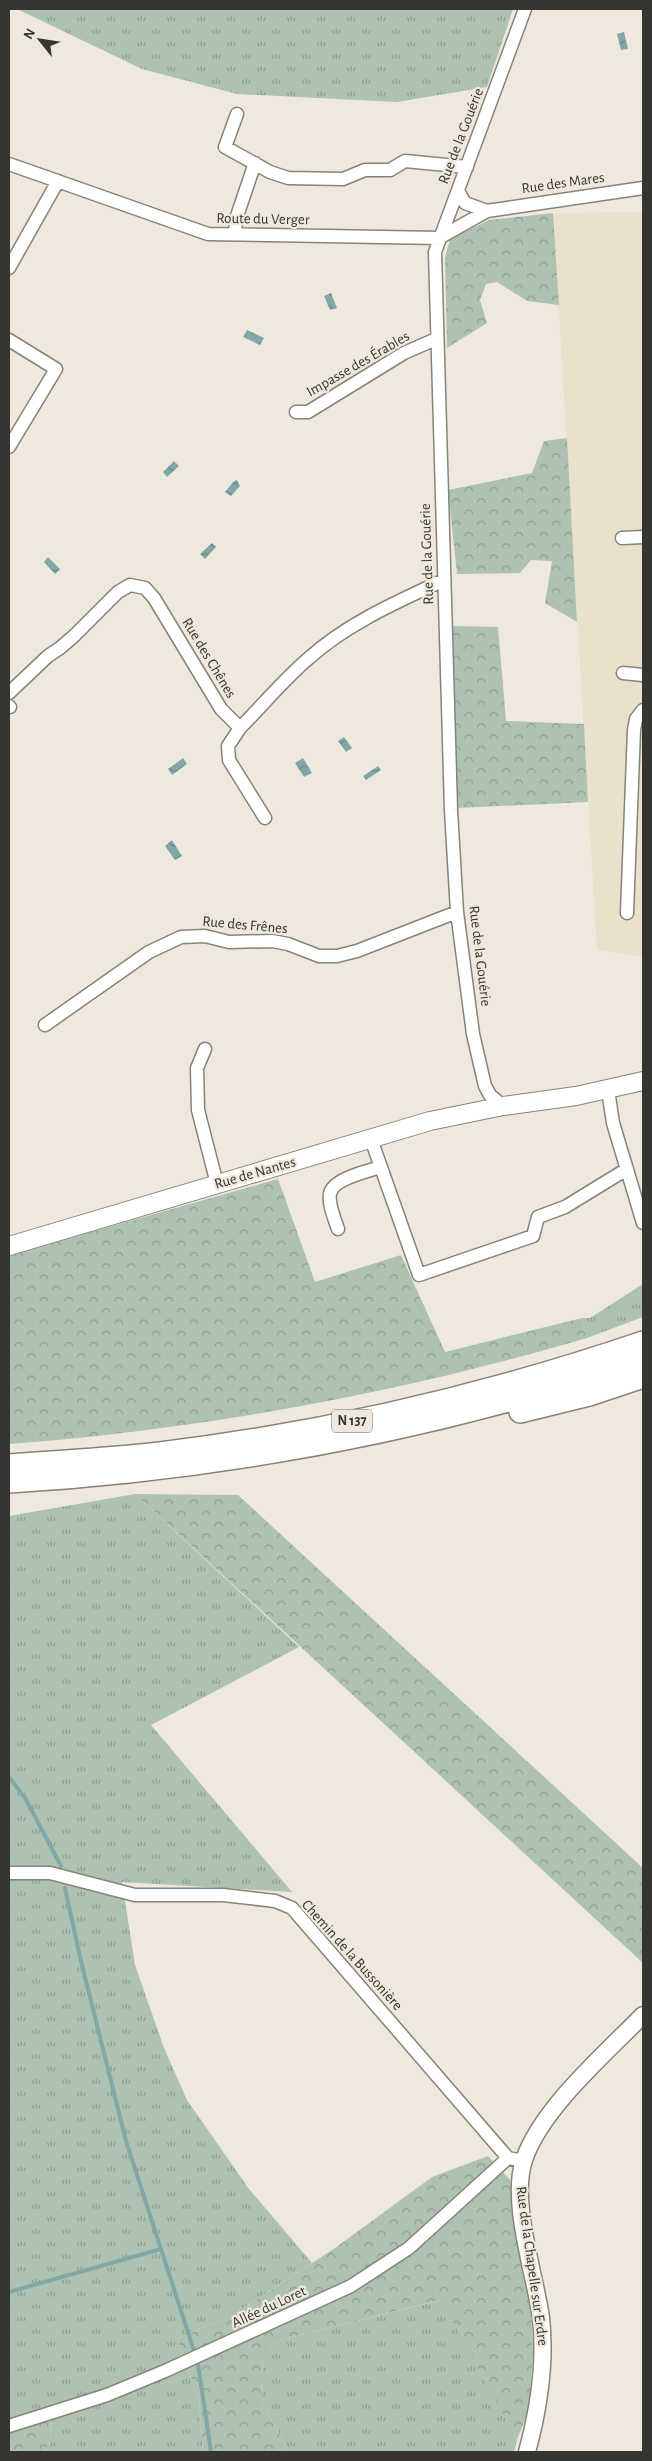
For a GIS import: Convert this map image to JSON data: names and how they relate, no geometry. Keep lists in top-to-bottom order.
{
  "streets": {
    "highway": ["N 137"],
    "main road": ["Rue de Nantes"],
    "street": [
      "Rue de la Gouérie",
      "Rue des Mares",
      "Route du Verger",
      "Impasse des Érables",
      "Rue des Chênes",
      "Rue des Frênes",
      "Chemin de la Bussonière",
      "Rue de la Chapelle sur Erdre",
      "Allée du Loret"
    ]
  },
  "crossings": [
    ["Rue de la Gouérie", "Rue des Mares"],
    ["Rue de la Gouérie", "Route du Verger"],
    ["Rue de la Gouérie", "Impasse des Érables"],
    ["Rue de la Gouérie", "Rue des Frênes"],
    ["Rue de la Gouérie", "Rue de Nantes"],
    ["Rue des Mares", "Route du Verger"],
    ["Chemin de la Bussonière", "Rue de la Chapelle sur Erdre"],
    ["Chemin de la Bussonière", "Allée du Loret"],
    ["Rue de la Chapelle sur Erdre", "Allée du Loret"]
  ],
  "north": "top left"
}
